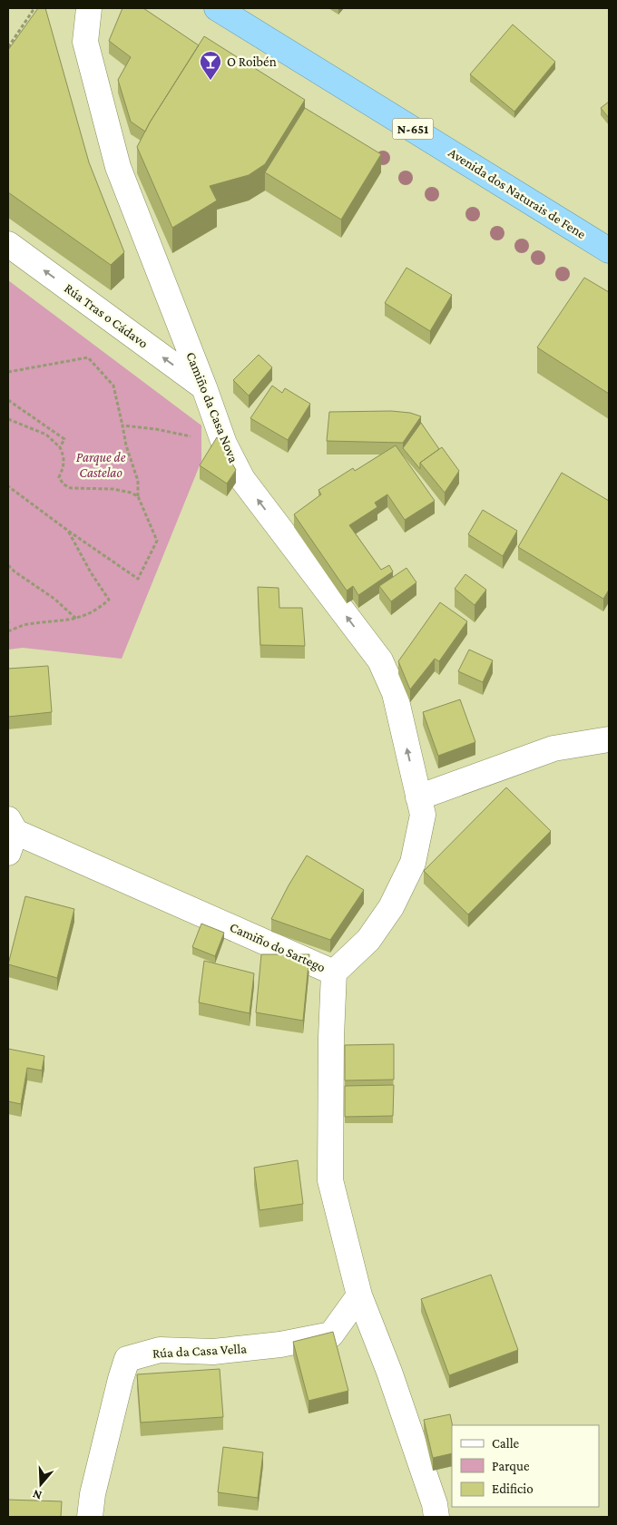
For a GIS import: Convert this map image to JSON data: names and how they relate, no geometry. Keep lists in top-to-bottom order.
{
  "streets": {
    "highway": ["N-651", "Avenida dos Naturais de Fene"],
    "street": [
      "Rúa Tras o Cádavo",
      "Camiño da Casa Nova",
      "Camiño do Sartego",
      "Rúa da Casa Vella"
    ]
  },
  "crossings": [
    ["Rúa Tras o Cádavo", "Camiño da Casa Nova"],
    ["Camiño da Casa Nova", "Camiño do Sartego"]
  ],
  "one_way": ["Rúa Tras o Cádavo", "Camiño da Casa Nova"],
  "parks": ["Parque de Castelao"],
  "places": {
    "bar": ["O Roibén"]
  },
  "legend": ["Calle", "Parque", "Edificio"],
  "north": "bottom"
}
